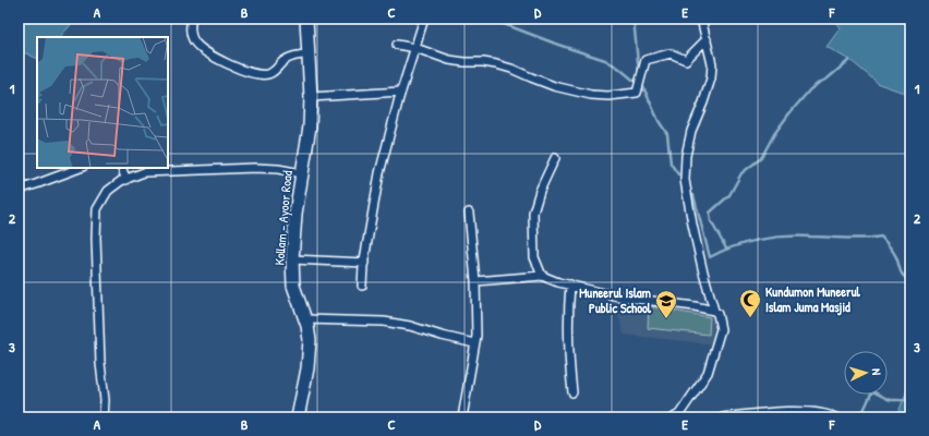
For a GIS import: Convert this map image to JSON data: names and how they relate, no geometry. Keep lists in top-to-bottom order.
{
  "streets": {
    "main road": ["Kollam - Ayoor Road"]
  },
  "places": {
    "mosque": ["Kundumon Muneerul Islam Juma Masjid"],
    "school or university": ["Muneerul Islam Public School"]
  },
  "north": "right",
  "grid": {
    "columns": [
      "A",
      "B",
      "C",
      "D",
      "E",
      "F"
    ],
    "rows": ["1", "2", "3"]
  }
}
